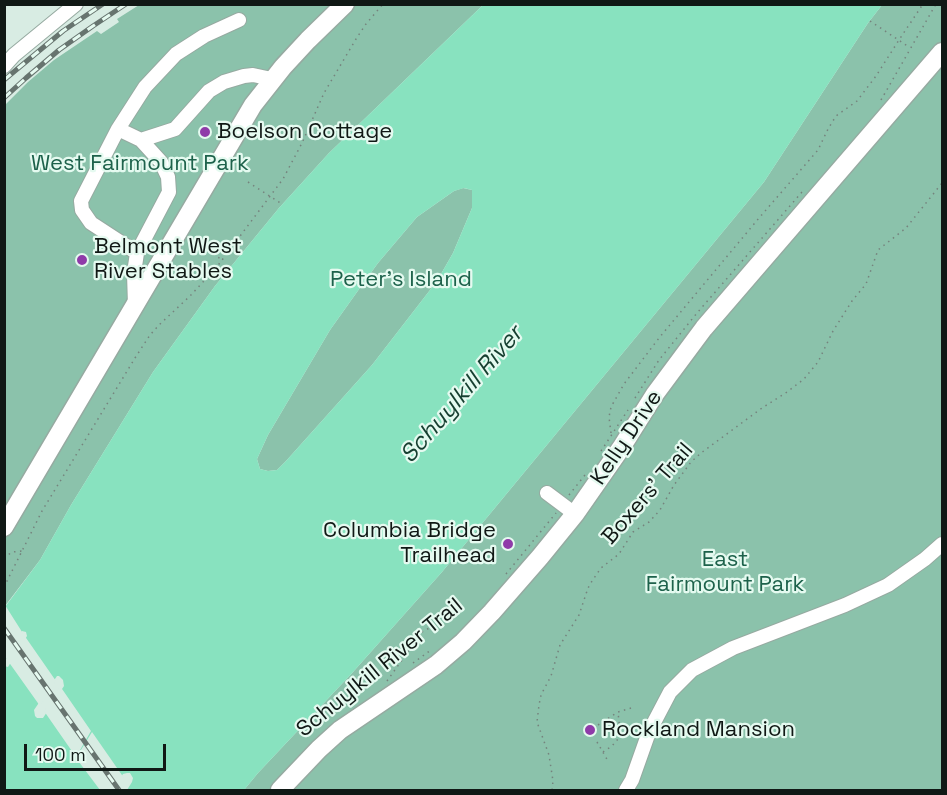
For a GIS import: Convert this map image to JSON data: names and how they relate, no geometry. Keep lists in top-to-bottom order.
{
  "streets": {
    "main road": ["Kelly Drive"],
    "path": ["Boxers' Trail", "Schuylkill River Trail"]
  },
  "water": ["Schuylkill River"],
  "parks": ["West Fairmount Park", "Peter's Island", "East Fairmount Park"],
  "places": [
    "Boelson Cottage",
    "Belmont West River Stables",
    "Columbia Bridge Trailhead",
    "Rockland Mansion"
  ],
  "scale_bar": "100 m"
}
